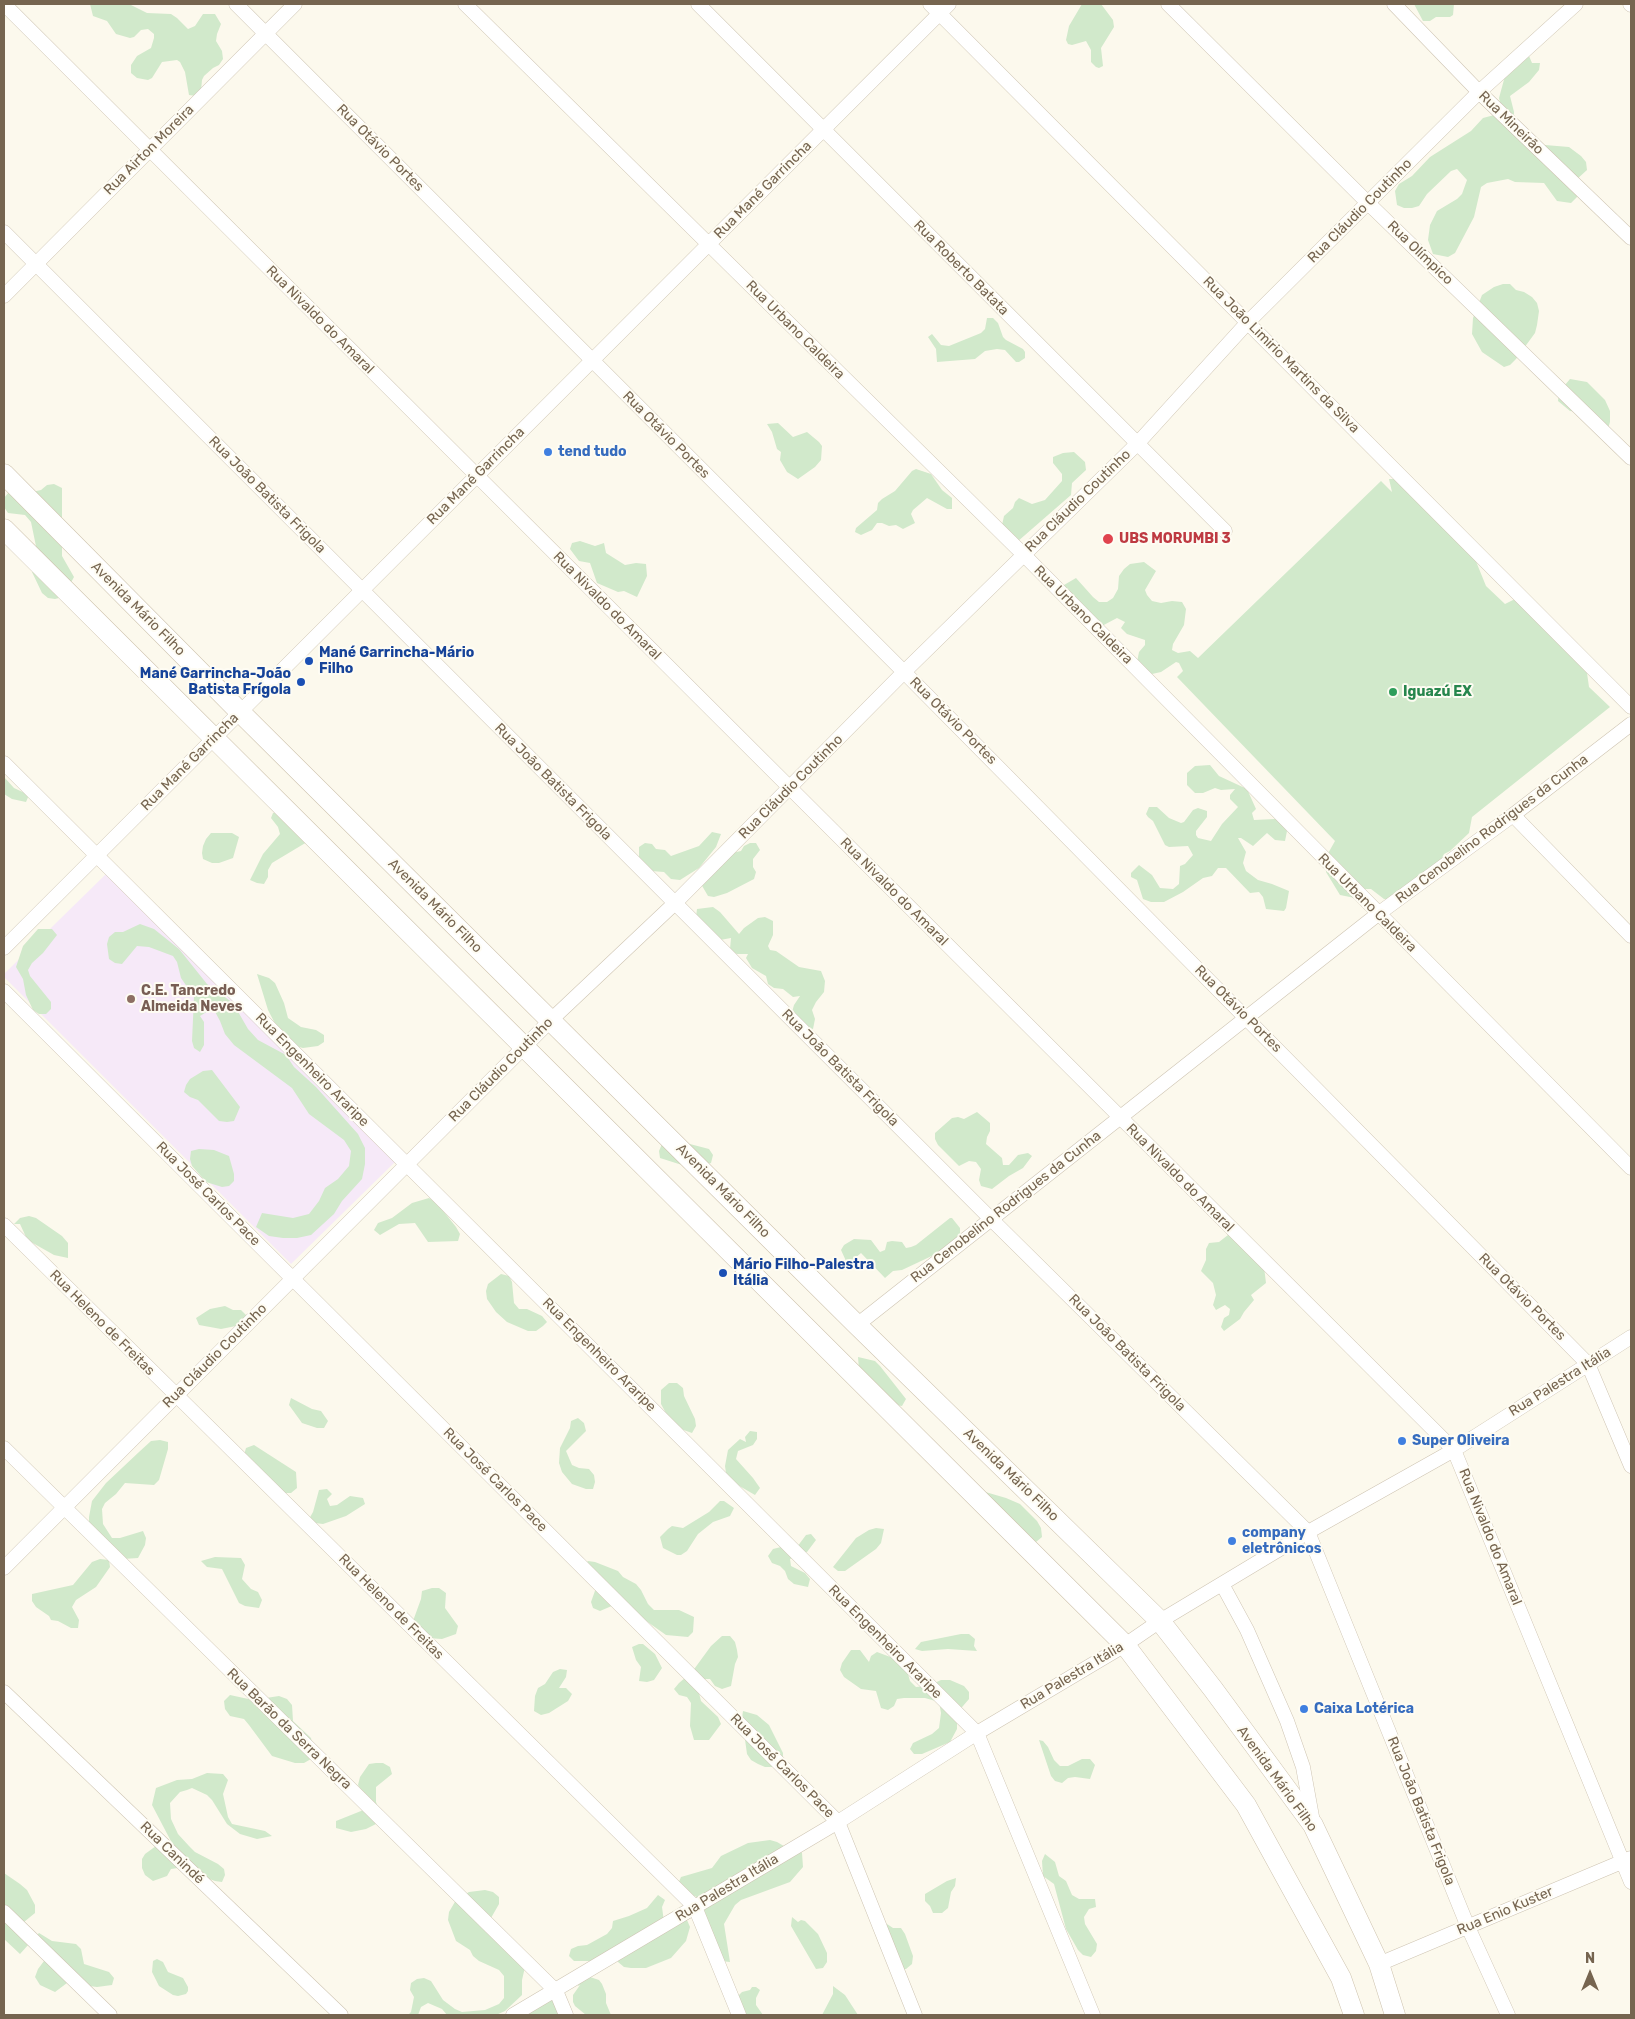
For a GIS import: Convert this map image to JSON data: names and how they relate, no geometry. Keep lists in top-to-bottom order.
{
  "streets": {
    "main road": ["Avenida Mário Filho"],
    "street": [
      "Rua Mineirão",
      "Rua Otávio Portes",
      "Rua Airton Moreira",
      "Rua Mané Garrincha",
      "Rua Cláudio Coutinho",
      "Rua Olímpico",
      "Rua Roberto Batata",
      "Rua Nivaldo do Amaral",
      "Rua Urbano Caldeira",
      "Rua João Limirio Martins da Silva",
      "Rua João Batista Frigola",
      "Rua Cenobelino Rodrigues da Cunha",
      "Rua Engenheiro Araripe",
      "Rua José Carlos Pace",
      "Rua Heleno de Freitas",
      "Rua Palestra Itália",
      "Rua Barão da Serra Negra",
      "Rua Canindé",
      "Rua Enio Kuster"
    ]
  },
  "crossings": [
    ["Rua Mineirão", "Rua Cláudio Coutinho"],
    ["Rua Otávio Portes", "Rua Airton Moreira"],
    ["Rua Otávio Portes", "Rua Mané Garrincha"],
    ["Rua Otávio Portes", "Rua Cláudio Coutinho"],
    ["Rua Otávio Portes", "Rua Cenobelino Rodrigues da Cunha"],
    ["Rua Otávio Portes", "Rua Palestra Itália"],
    ["Rua Airton Moreira", "Rua Nivaldo do Amaral"],
    ["Rua Airton Moreira", "Rua João Batista Frigola"],
    ["Rua Mané Garrincha", "Rua Roberto Batata"],
    ["Rua Mané Garrincha", "Rua Nivaldo do Amaral"],
    ["Rua Mané Garrincha", "Rua Urbano Caldeira"],
    ["Rua Mané Garrincha", "Rua João Limirio Martins da Silva"],
    ["Rua Mané Garrincha", "Rua João Batista Frigola"],
    ["Rua Mané Garrincha", "Avenida Mário Filho"],
    ["Rua Mané Garrincha", "Rua Engenheiro Araripe"],
    ["Rua Cláudio Coutinho", "Rua Olímpico"],
    ["Rua Cláudio Coutinho", "Rua Roberto Batata"],
    ["Rua Cláudio Coutinho", "Rua Nivaldo do Amaral"],
    ["Rua Cláudio Coutinho", "Rua Urbano Caldeira"],
    ["Rua Cláudio Coutinho", "Rua João Limirio Martins da Silva"],
    ["Rua Cláudio Coutinho", "Rua João Batista Frigola"],
    ["Rua Cláudio Coutinho", "Avenida Mário Filho"],
    ["Rua Cláudio Coutinho", "Rua Engenheiro Araripe"],
    ["Rua Cláudio Coutinho", "Rua José Carlos Pace"],
    ["Rua Cláudio Coutinho", "Rua Heleno de Freitas"],
    ["Rua Cláudio Coutinho", "Rua Barão da Serra Negra"],
    ["Rua Nivaldo do Amaral", "Rua Cenobelino Rodrigues da Cunha"],
    ["Rua Nivaldo do Amaral", "Rua Palestra Itália"],
    ["Rua Nivaldo do Amaral", "Rua Enio Kuster"],
    ["Rua Urbano Caldeira", "Rua Cenobelino Rodrigues da Cunha"],
    ["Rua João Batista Frigola", "Rua Cenobelino Rodrigues da Cunha"],
    ["Rua João Batista Frigola", "Rua Palestra Itália"],
    ["Rua João Batista Frigola", "Rua Enio Kuster"],
    ["Avenida Mário Filho", "Rua Cenobelino Rodrigues da Cunha"],
    ["Avenida Mário Filho", "Rua Palestra Itália"],
    ["Avenida Mário Filho", "Rua Enio Kuster"],
    ["Rua Engenheiro Araripe", "Rua Palestra Itália"],
    ["Rua José Carlos Pace", "Rua Palestra Itália"],
    ["Rua Heleno de Freitas", "Rua Palestra Itália"],
    ["Rua Palestra Itália", "Rua Barão da Serra Negra"]
  ],
  "places": [
    "tend tudo",
    "UBS MORUMBI 3",
    "Mané Garrincha-Mário Filho",
    "Mané Garrincha-João Batista Frígola",
    "Iguazú EX",
    "C.E. Tancredo Almeida Neves",
    "Mário Filho-Palestra Itália",
    "Super Oliveira",
    "company eletrônicos",
    "Caixa Lotérica"
  ],
  "north": "top"
}
